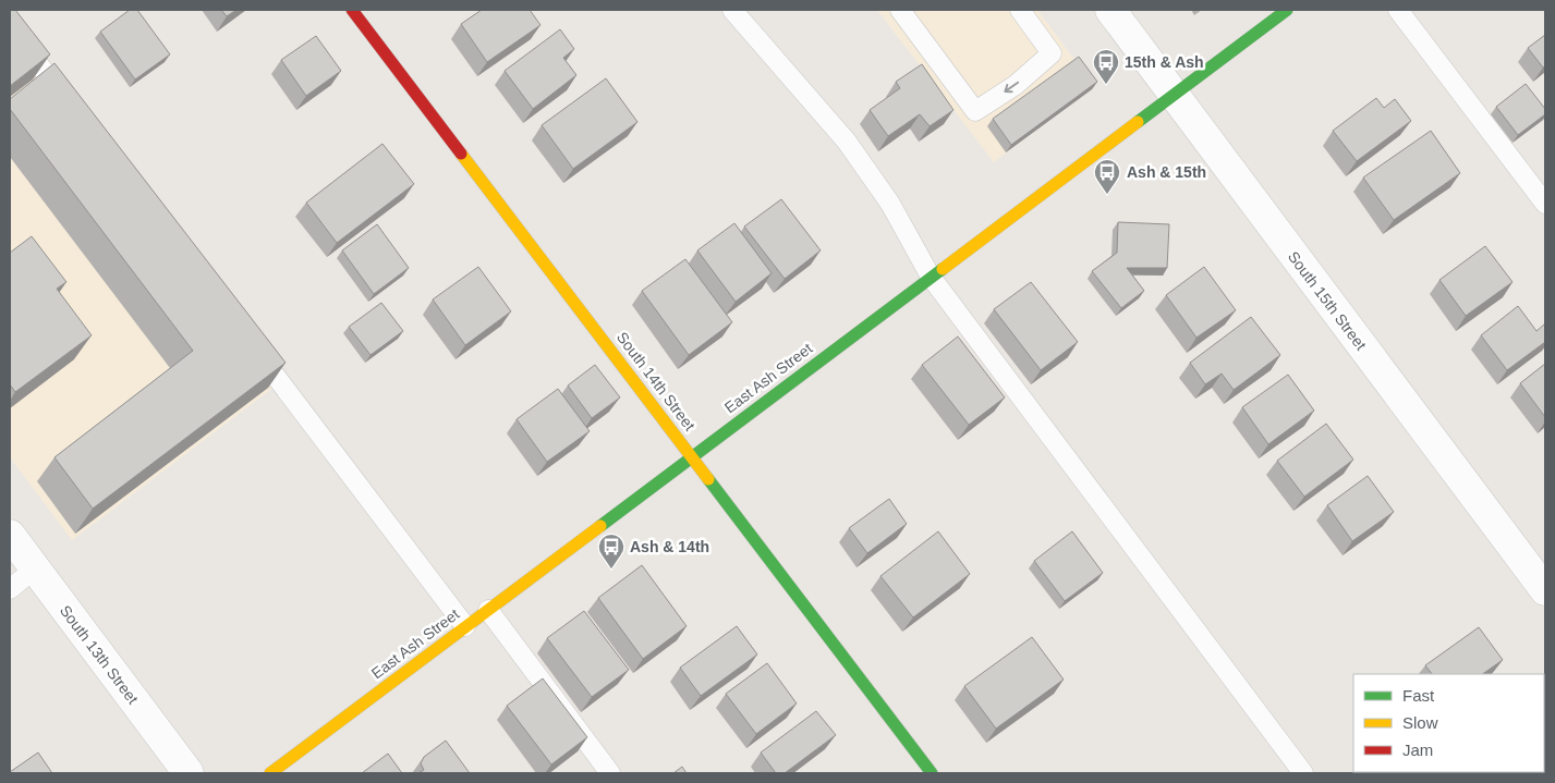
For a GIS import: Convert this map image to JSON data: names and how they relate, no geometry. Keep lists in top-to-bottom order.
{
  "streets": {
    "street": [
      "South 15th Street",
      "East Ash Street",
      "South 14th Street",
      "South 13th Street"
    ]
  },
  "crossings": [
    ["South 15th Street", "East Ash Street"],
    ["East Ash Street", "South 14th Street"]
  ],
  "places": {
    "bus stop": ["15th & Ash", "Ash & 15th", "Ash & 14th"]
  },
  "legend": ["Fast", "Slow", "Jam"]
}
